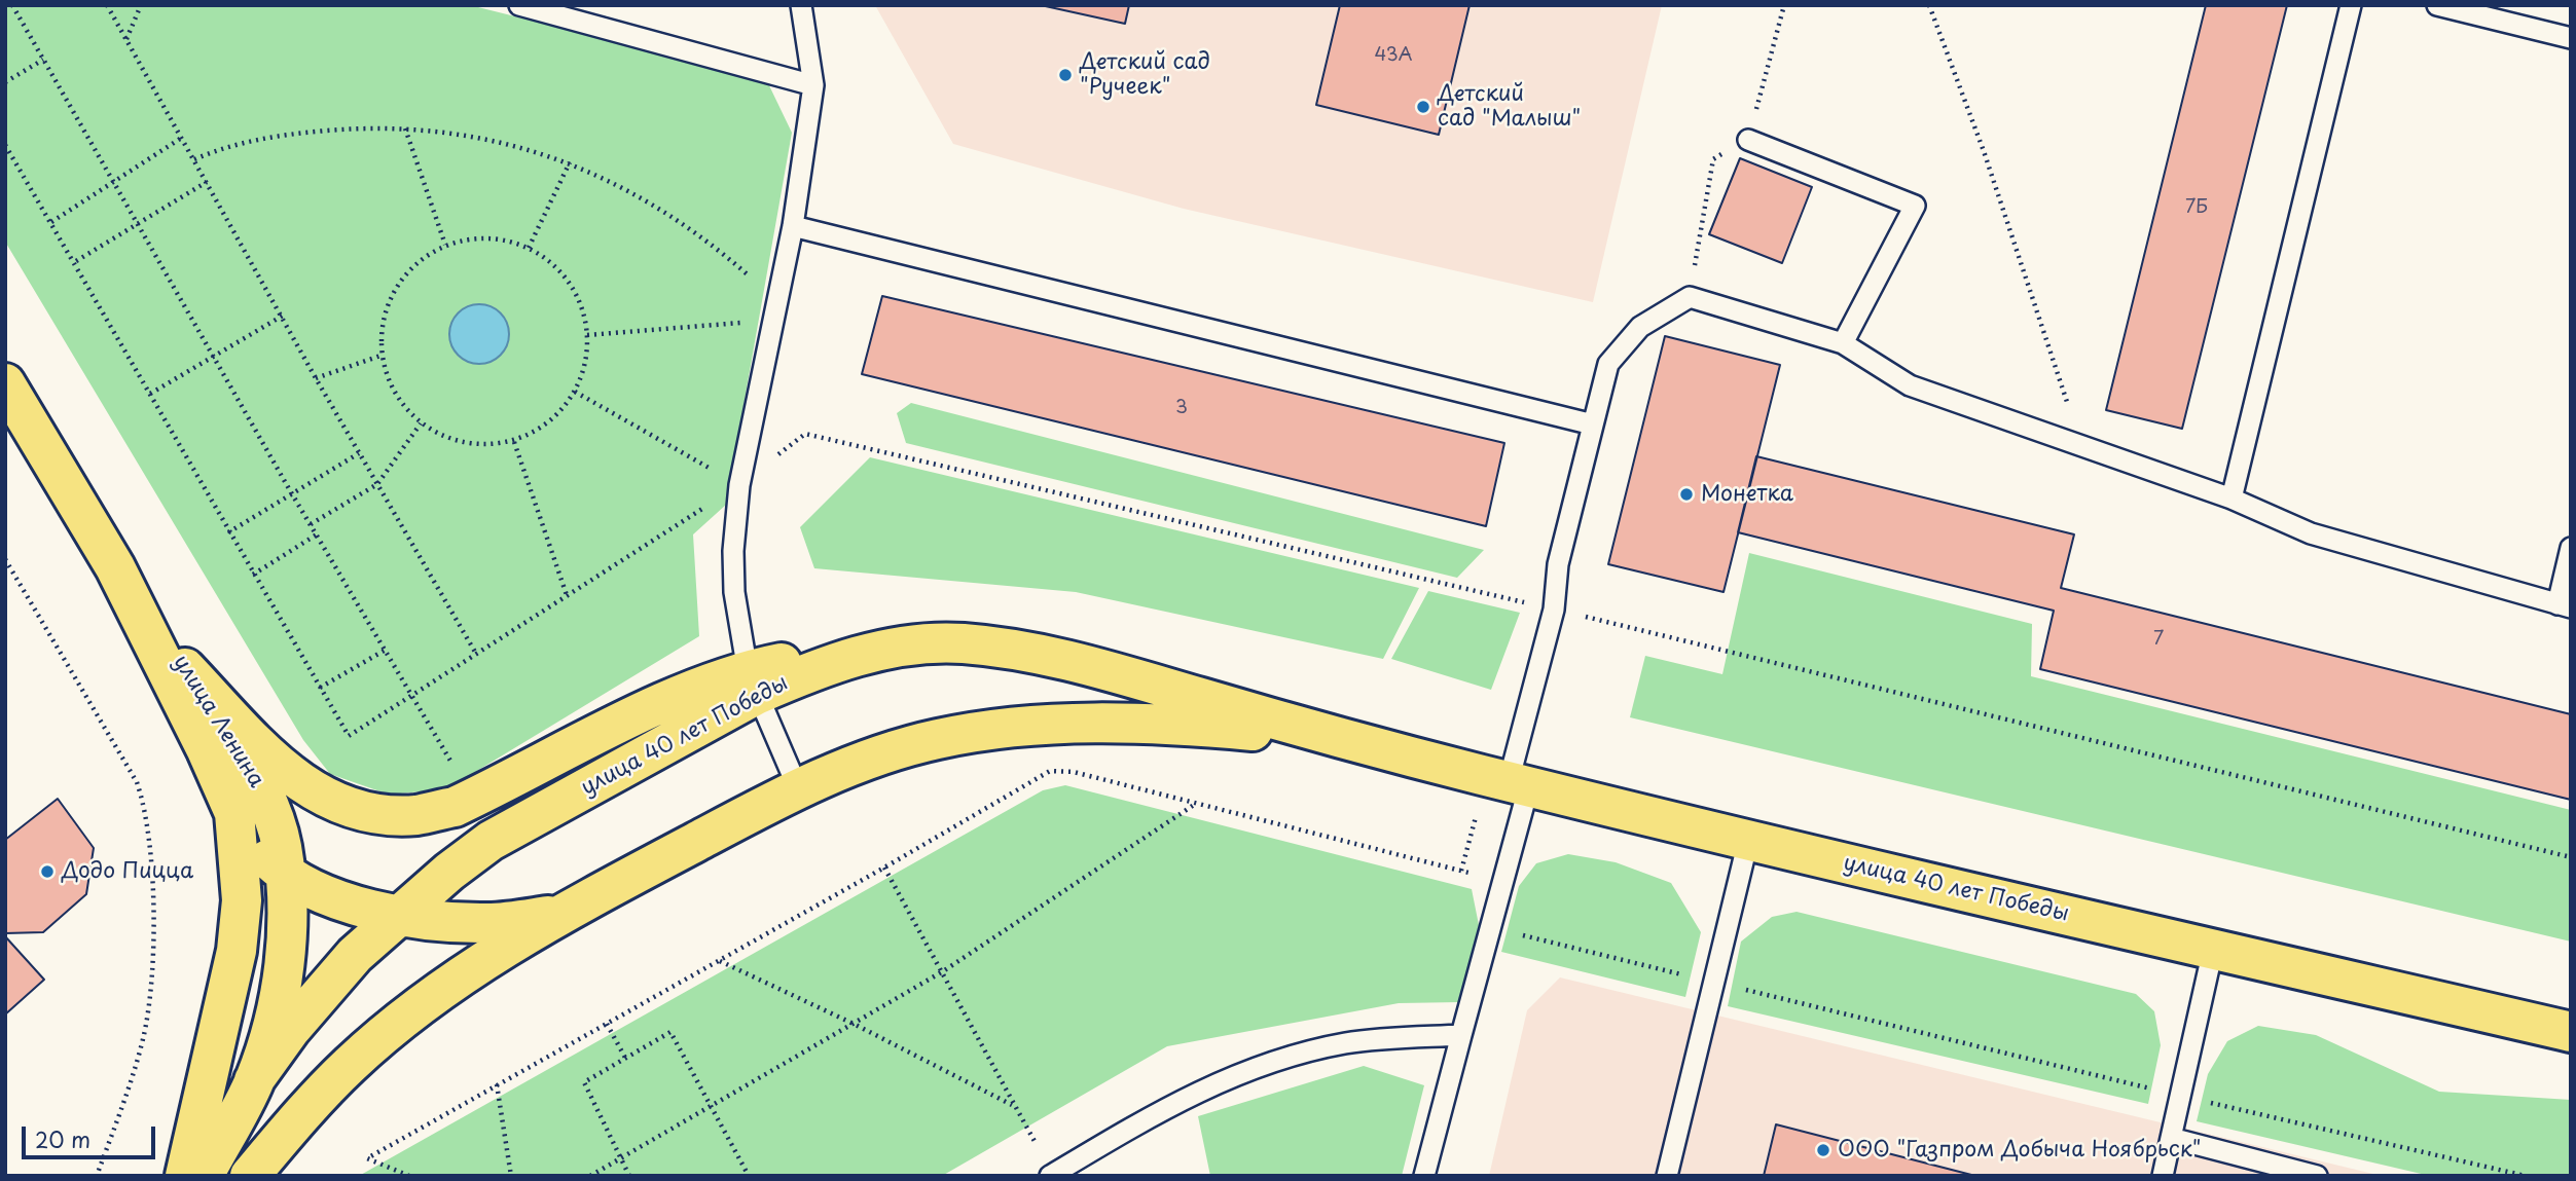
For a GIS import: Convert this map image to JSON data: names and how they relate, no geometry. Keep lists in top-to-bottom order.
{
  "streets": {
    "main road": ["улица Ленина", "улица 40 лет Победы"]
  },
  "crossings": [
    ["улица Ленина", "улица 40 лет Победы"]
  ],
  "places": [
    "Детский сад \"Ручеек\"",
    "Детский сад \"Малыш\"",
    "Монетка",
    "Додо Пицца",
    "ООО \"Газпром Добыча Ноябрьск\""
  ],
  "house_numbers": [
    "43А",
    "7Б",
    "3",
    "7"
  ],
  "scale_bar": "20 m"
}
